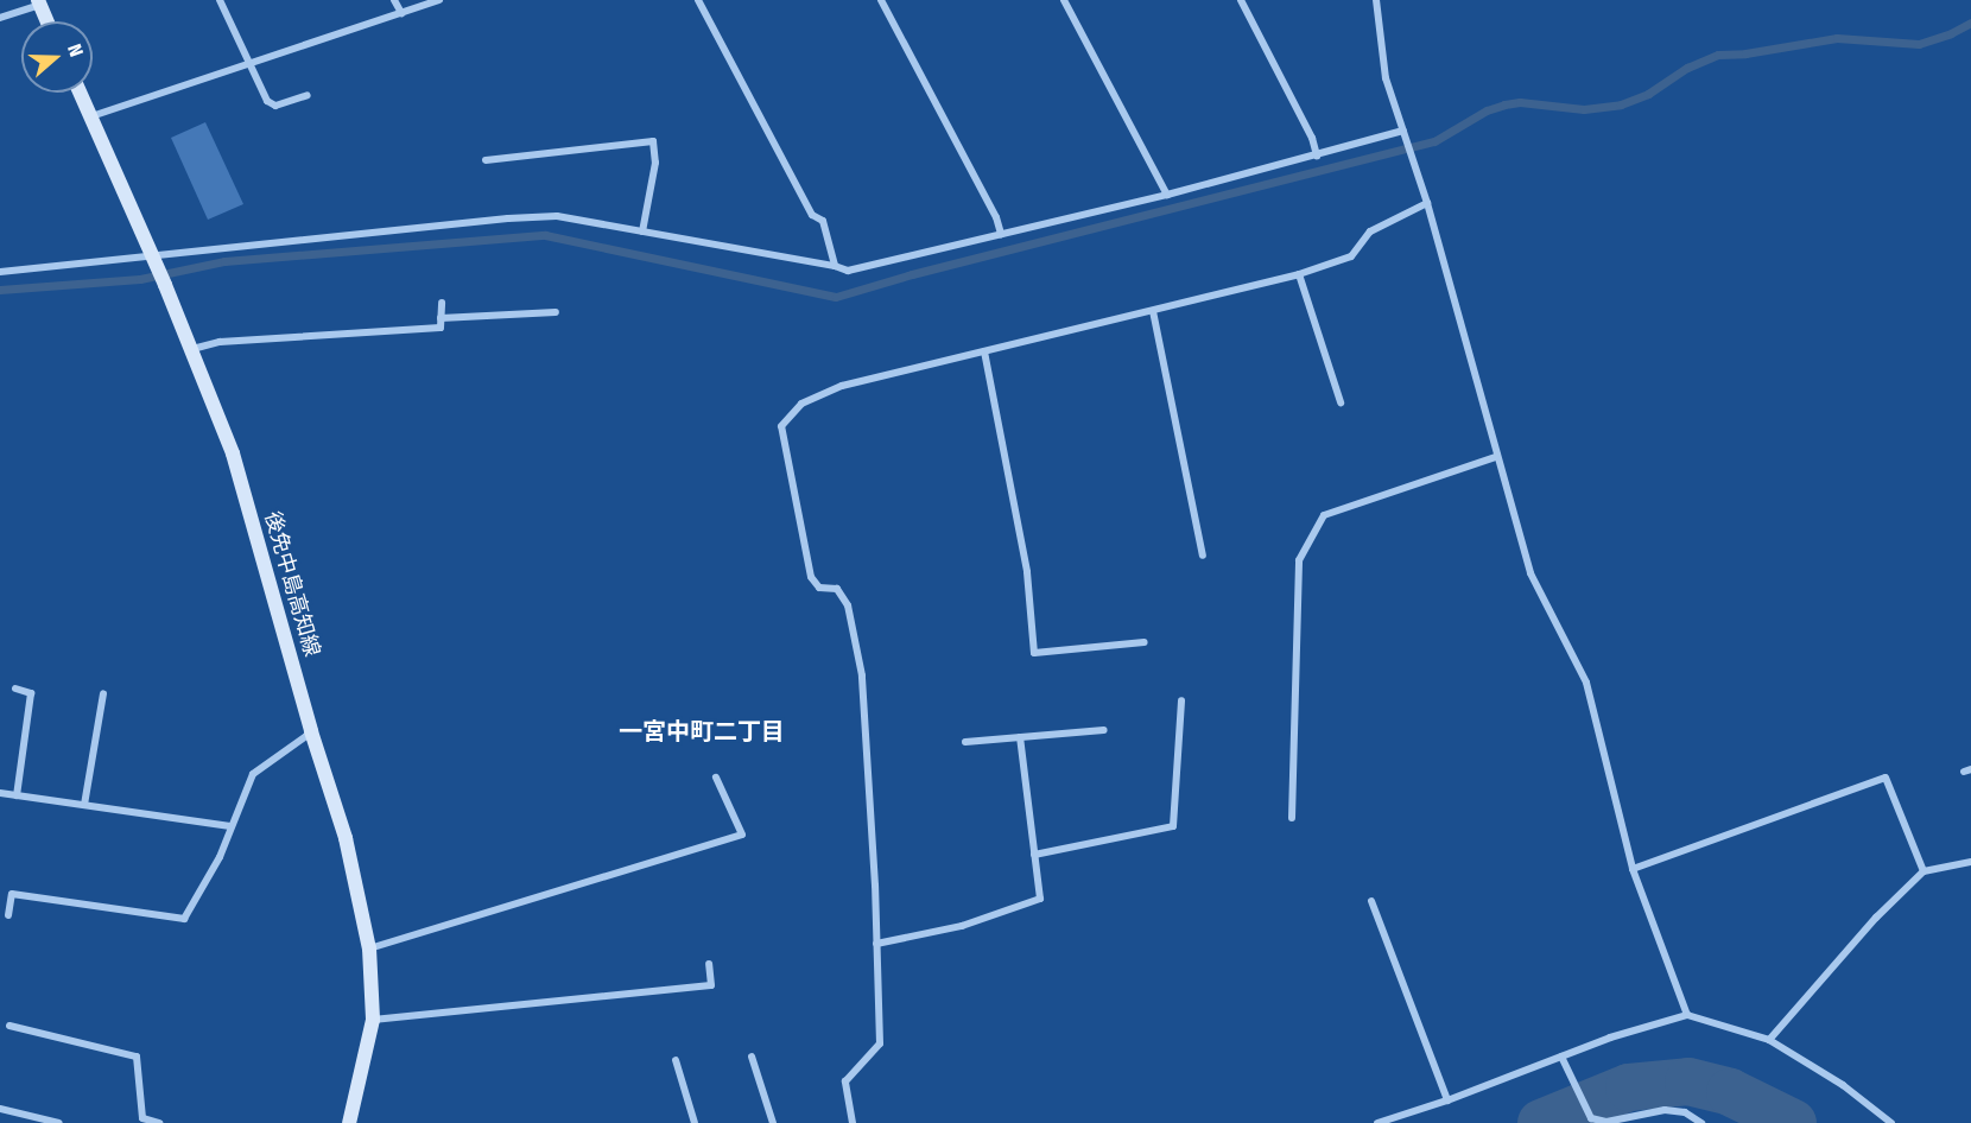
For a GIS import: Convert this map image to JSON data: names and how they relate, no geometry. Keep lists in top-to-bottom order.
{
  "streets": {
    "main road": ["後免中島高知線"]
  },
  "districts": ["一宮中町二丁目"],
  "north": "right"
}
